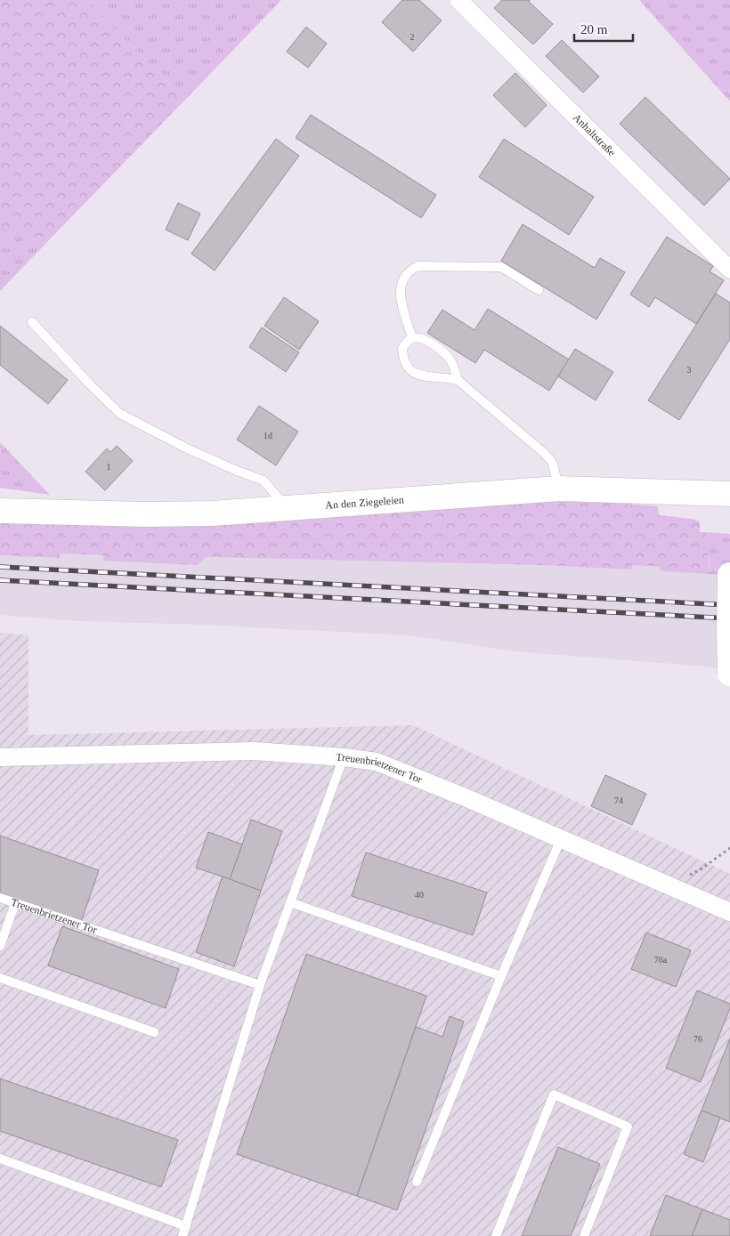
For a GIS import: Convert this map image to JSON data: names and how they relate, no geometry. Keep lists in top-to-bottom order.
{
  "streets": {
    "street": ["Anhaltstraße", "An den Ziegeleien", "Treuenbrietzener Tor"]
  },
  "house_numbers": [
    "2",
    "3",
    "1d",
    "1",
    "74",
    "40",
    "76a",
    "76"
  ],
  "scale_bar": "20 m"
}
